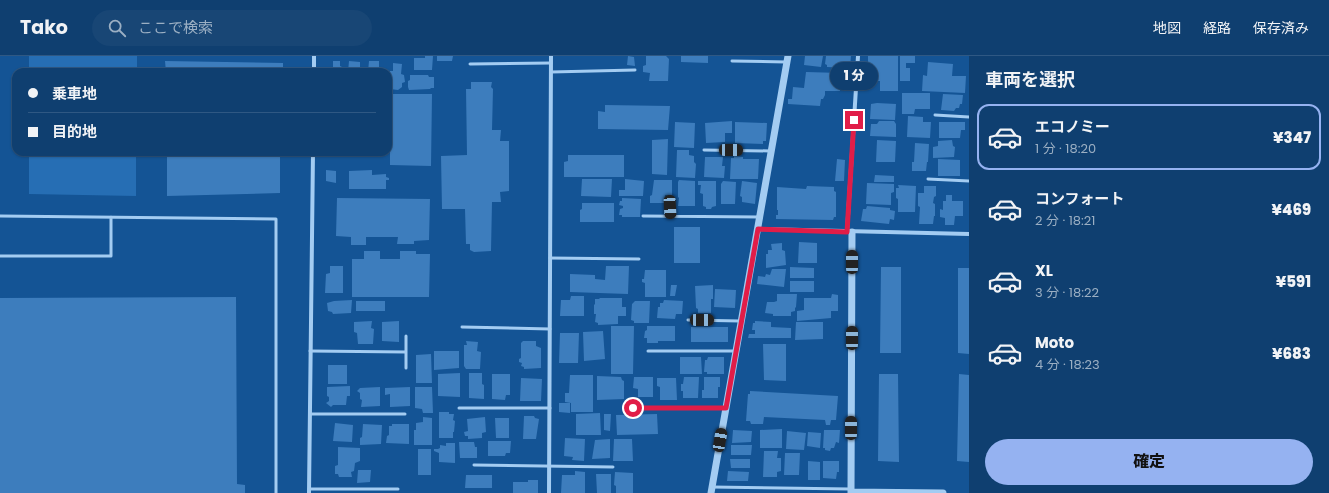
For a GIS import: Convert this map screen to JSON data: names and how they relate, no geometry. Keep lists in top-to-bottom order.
{
  "page": {
    "header": "Tako",
    "search": "ここで検索",
    "nav": ["地図", "経路", "保存済み"],
    "heading": "車両を選択",
    "bubble": "1 分",
    "banner": ["乗車地", "目的地"],
    "list": [
      {
        "name": "エコノミー",
        "note": "1 分 · 18:20",
        "value": "¥347"
      },
      {
        "name": "コンフォート",
        "note": "2 分 · 18:21",
        "value": "¥469"
      },
      {
        "name": "XL",
        "note": "3 分 · 18:22",
        "value": "¥591"
      },
      {
        "name": "Moto",
        "note": "4 分 · 18:23",
        "value": "¥683"
      }
    ],
    "buttons": "確定"
  }
}
